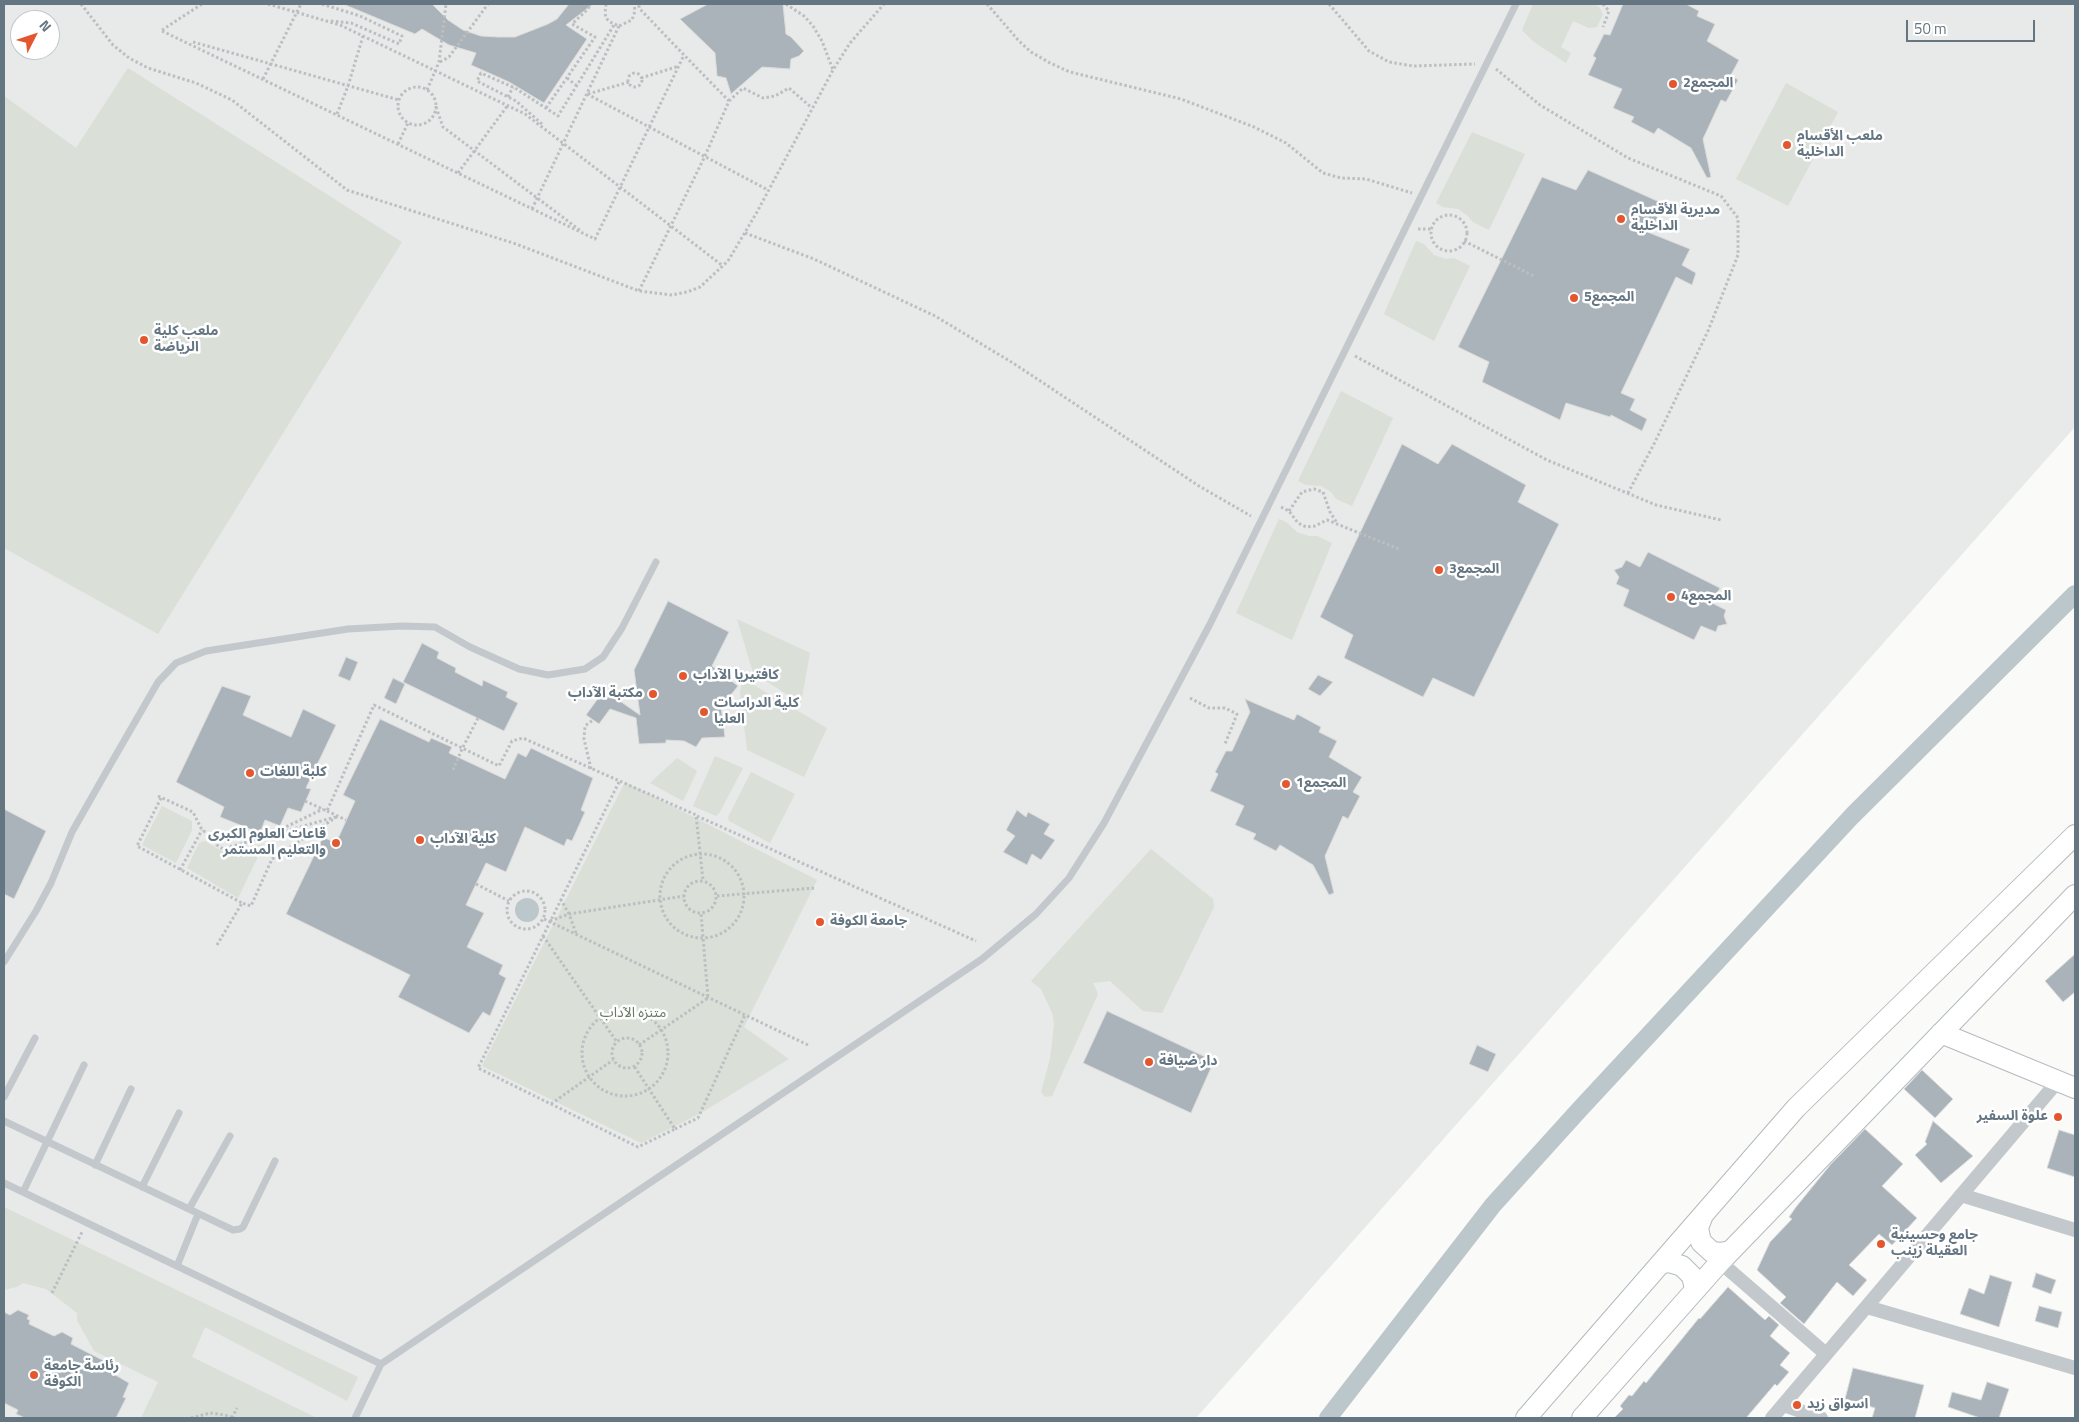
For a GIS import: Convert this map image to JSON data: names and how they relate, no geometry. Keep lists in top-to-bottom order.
{
  "parks": ["متنزه الآداب"],
  "places": [
    "المجمع2",
    "ملعب الأقسام الداخلية",
    "مديرية الأقسام الداخلية",
    "المجمع5",
    "ملعب كلية الرياضة",
    "المجمع3",
    "المجمع4",
    "كافتيريا الآداب",
    "مكتبة الآداب",
    "كلية الدراسات العليا",
    "كلبة اللغات",
    "المجمع1",
    "كلية الآداب",
    "قاعات العلوم الكبرى والتعليم المستمر",
    "جامعة الكوفة",
    "دار ضيافة",
    "علوة السفير",
    "جامع وحسينية العقيلة زينب",
    "رئاسة جامعة الكوفة",
    "اسواق زيد"
  ],
  "scale_bar": "50 m",
  "north": "top right"
}
